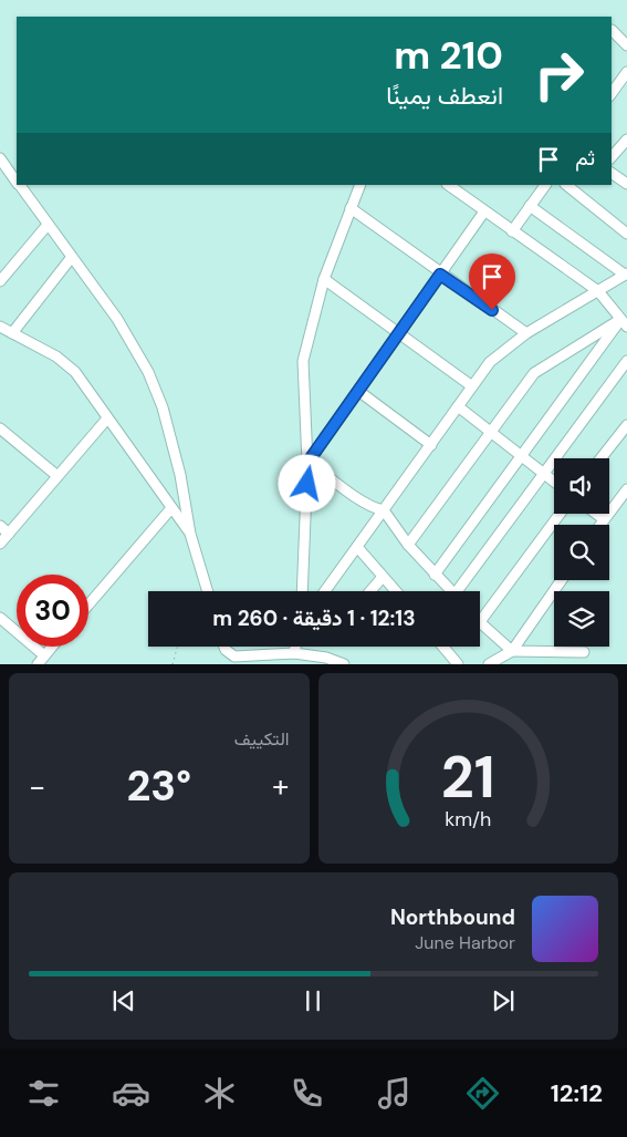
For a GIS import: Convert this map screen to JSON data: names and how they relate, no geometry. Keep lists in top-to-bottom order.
{
  "page": {
    "turn": ["210 m", "انعطف يمينًا"],
    "then": "ثم",
    "limit": "30",
    "trip": "12:13 · 1 دقيقة · 260 m",
    "tile": "التكييف",
    "heat": ["−", "23°", "+"],
    "song": ["Northbound", "June Harbor"],
    "tabs": "12:12",
    "gauge": ["21", "km/h"]
  }
}
